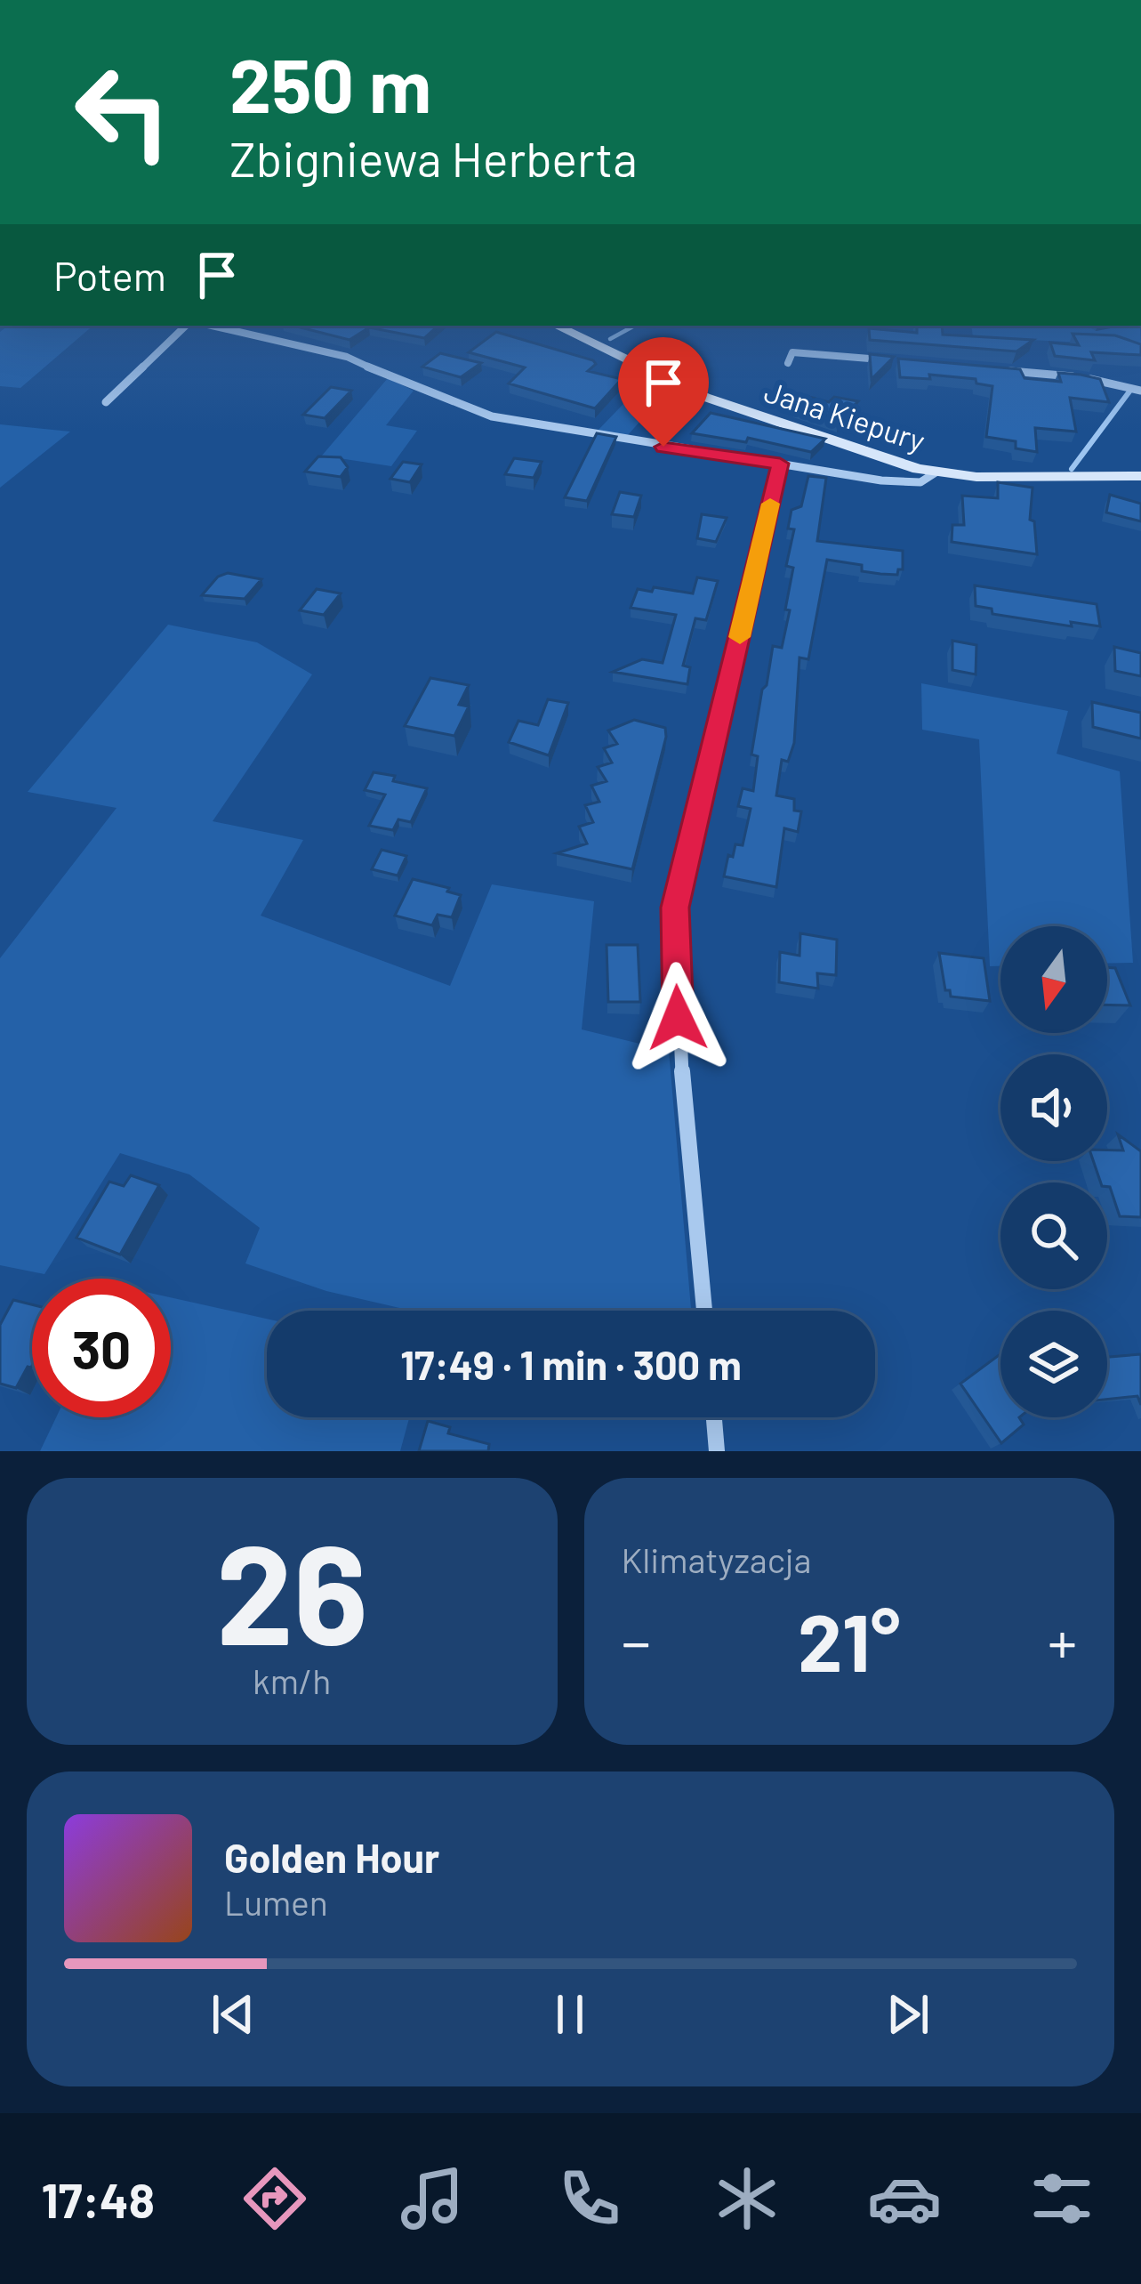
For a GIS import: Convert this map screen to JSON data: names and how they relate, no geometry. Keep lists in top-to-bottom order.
{
  "streets": {
    "street": ["Jana Kiepury"]
  },
  "north": "bottom",
  "page": {
    "turn": ["250 m", "Zbigniewa Herberta"],
    "then": "Potem",
    "limit": "30",
    "trip": "17:49 · 1 min · 300 m",
    "tile": [
      ["26", "km/h"],
      "Klimatyzacja"
    ],
    "heat": ["−", "21°", "+"],
    "song": ["Golden Hour", "Lumen"],
    "tabs": "17:48"
  }
}
